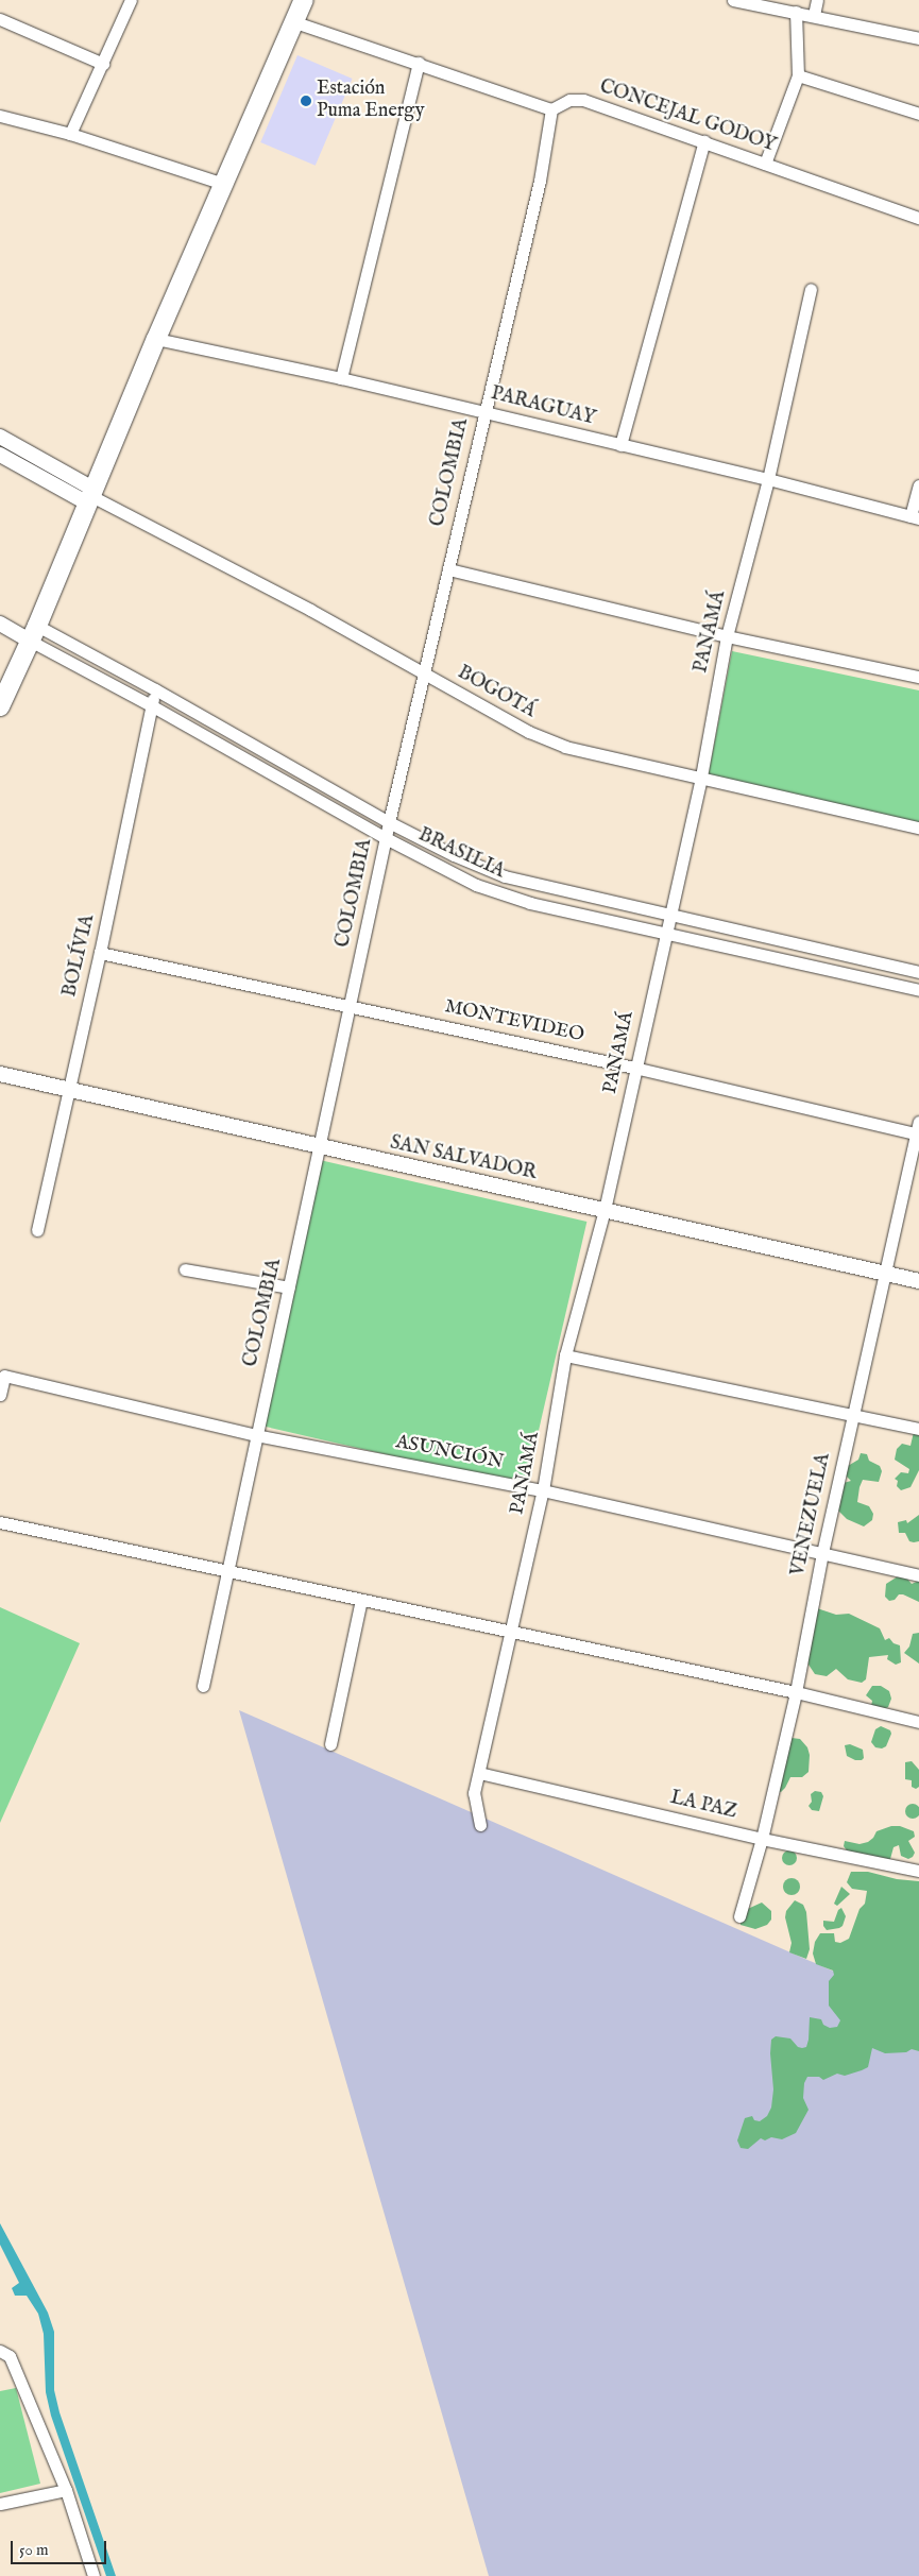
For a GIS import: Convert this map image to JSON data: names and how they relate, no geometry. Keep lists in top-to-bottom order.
{
  "streets": {
    "street": [
      "CONCEJAL GODOY",
      "PARAGUAY",
      "COLOMBIA",
      "PANAMÁ",
      "BOGOTÁ",
      "BRASILIA",
      "BOLÍVIA",
      "MONTEVIDEO",
      "SAN SALVADOR",
      "ASUNCIÓN",
      "VENEZUELA",
      "LA PAZ"
    ]
  },
  "crossings": [
    ["CONCEJAL GODOY", "COLOMBIA"],
    ["PARAGUAY", "COLOMBIA"],
    ["PARAGUAY", "PANAMÁ"],
    ["COLOMBIA", "BOGOTÁ"],
    ["COLOMBIA", "BRASILIA"],
    ["COLOMBIA", "MONTEVIDEO"],
    ["COLOMBIA", "SAN SALVADOR"],
    ["COLOMBIA", "ASUNCIÓN"],
    ["PANAMÁ", "BOGOTÁ"],
    ["PANAMÁ", "BRASILIA"],
    ["PANAMÁ", "MONTEVIDEO"],
    ["PANAMÁ", "SAN SALVADOR"],
    ["PANAMÁ", "ASUNCIÓN"],
    ["PANAMÁ", "LA PAZ"],
    ["BRASILIA", "BOLÍVIA"],
    ["BOLÍVIA", "MONTEVIDEO"],
    ["BOLÍVIA", "SAN SALVADOR"],
    ["MONTEVIDEO", "VENEZUELA"],
    ["SAN SALVADOR", "VENEZUELA"],
    ["ASUNCIÓN", "VENEZUELA"],
    ["VENEZUELA", "LA PAZ"]
  ],
  "places": ["Estación Puma Energy"],
  "scale_bar": "50 m"
}
